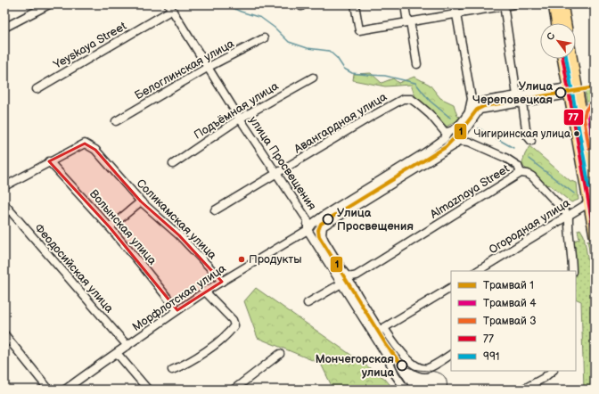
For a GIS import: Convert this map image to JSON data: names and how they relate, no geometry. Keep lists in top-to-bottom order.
{
  "streets": {
    "street": [
      "Yeyskaya Street",
      "Белоглинская улица",
      "Подъёмная улица",
      "Авангардная улица",
      "улица Просвещения",
      "Almaznaya Street",
      "Соликамская улица",
      "Огородная улица",
      "Волынская улица",
      "Феодосийская улица",
      "Морфлотская улица"
    ]
  },
  "crossings": [
    ["Yeyskaya Street", "улица Просвещения"],
    ["Белоглинская улица", "улица Просвещения"],
    ["Подъёмная улица", "улица Просвещения"],
    ["Авангардная улица", "улица Просвещения"],
    ["Авангардная улица", "Морфлотская улица"],
    ["улица Просвещения", "Морфлотская улица"],
    ["Almaznaya Street", "Огородная улица"],
    ["Соликамская улица", "Волынская улица"],
    ["Соликамская улица", "Морфлотская улица"],
    ["Волынская улица", "Морфлотская улица"],
    ["Феодосийская улица", "Морфлотская улица"]
  ],
  "places": [
    "Улица Череповецкая",
    "Чигиринская улица",
    "Улица Просвещения",
    "Продукты",
    "Мончегорская улица"
  ],
  "lines": [
    "transit line 77",
    "transit line 991",
    "tram line 1",
    "tram line 3",
    "tram line 4"
  ],
  "legend": [
    "Трамвай 1",
    "Трамвай 4",
    "Трамвай 3",
    "77",
    "991"
  ],
  "north": "top left"
}
